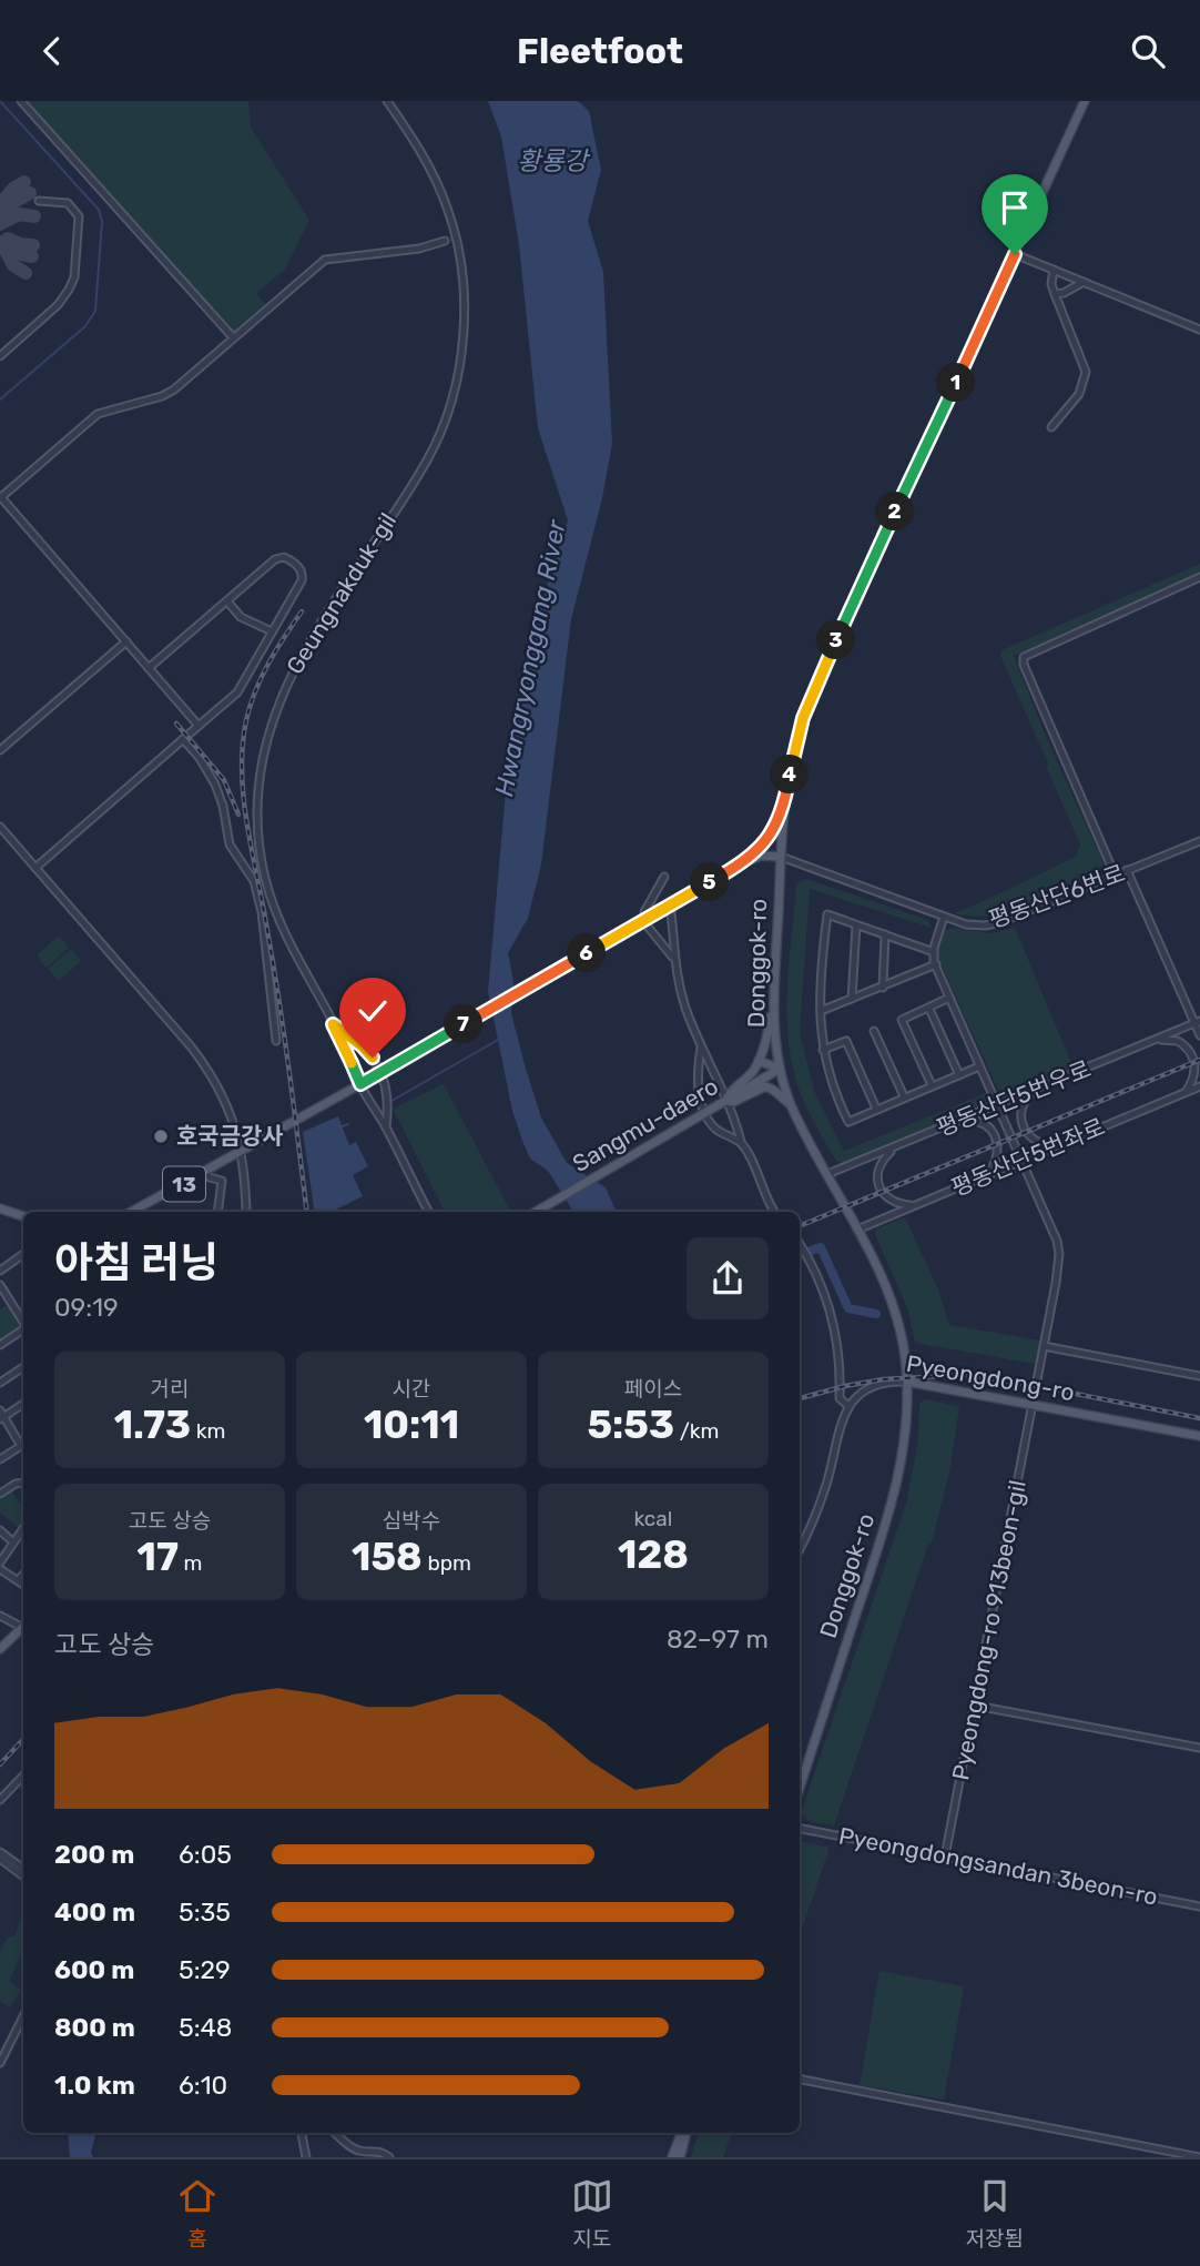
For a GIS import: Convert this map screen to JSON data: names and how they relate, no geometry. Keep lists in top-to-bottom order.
{
  "streets": {
    "main road": [
      "Donggok-ro",
      "Sangmu-daero",
      "13",
      "Pyeongdong-ro"
    ],
    "street": [
      "Geungnakduk-gil",
      "평동산단6번로",
      "평동산단5번우로",
      "평동산단5번좌로",
      "Pyeongdong-ro 913beon-gil",
      "Pyeongdongsandan 3beon-ro"
    ]
  },
  "crossings": [
    ["Geungnakduk-gil", "13"],
    ["평동산단6번로", "Donggok-ro"],
    ["평동산단6번로", "13"],
    ["Donggok-ro", "평동산단5번우로"],
    ["Donggok-ro", "Sangmu-daero"],
    ["Donggok-ro", "평동산단5번좌로"],
    ["Donggok-ro", "13"],
    ["Donggok-ro", "Pyeongdong-ro"],
    ["평동산단5번우로", "Pyeongdong-ro 913beon-gil"],
    ["평동산단5번좌로", "Pyeongdong-ro 913beon-gil"],
    ["Pyeongdong-ro", "Pyeongdong-ro 913beon-gil"],
    ["Pyeongdong-ro 913beon-gil", "Pyeongdongsandan 3beon-ro"]
  ],
  "water": ["황룡강", "Hwangryonggang River"],
  "places": ["호국금강사"],
  "page": {
    "header": "Fleetfoot",
    "pins": [
      "1",
      "2",
      "3",
      "4",
      "5",
      "6",
      "7"
    ],
    "heading": ["아침 러닝", "09:19"],
    "stats": [
      ["거리", "1.73 km"],
      ["시간", "10:11"],
      ["페이스", "5:53 /km"],
      ["고도 상승", "17 m"],
      ["심박수", "158 bpm"],
      ["kcal", "128"]
    ],
    "chart": ["고도 상승", "82–97 m"],
    "list": [
      {
        "name": "200 m",
        "note": "6:05"
      },
      {
        "name": "400 m",
        "note": "5:35"
      },
      {
        "name": "600 m",
        "note": "5:29"
      },
      {
        "name": "800 m",
        "note": "5:48"
      },
      {
        "name": "1.0 km",
        "note": "6:10"
      }
    ],
    "tabs": ["홈", "지도", "저장됨"]
  }
}
